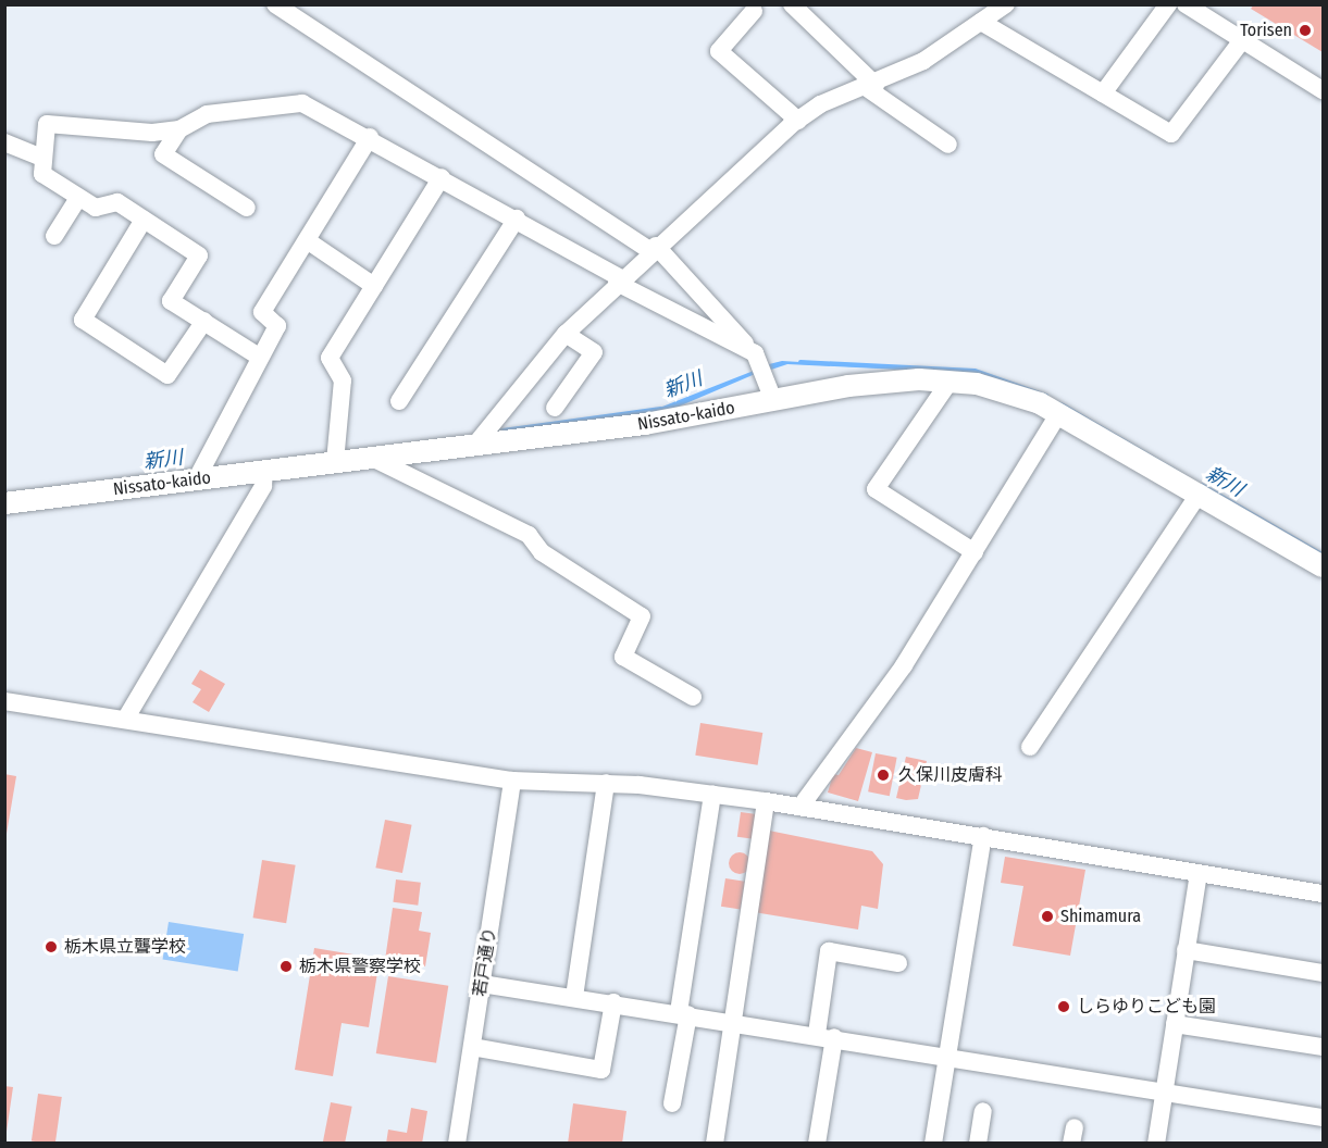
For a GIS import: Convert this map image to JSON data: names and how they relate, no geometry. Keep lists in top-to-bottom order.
{
  "streets": {
    "main road": ["Nissato-kaido"],
    "street": ["若戸通り"]
  },
  "water": ["新川"],
  "places": [
    "Torisen",
    "久保川皮膚科",
    "Shimamura",
    "栃木県立聾学校",
    "栃木県警察学校",
    "しらゆりこども園"
  ]
}
